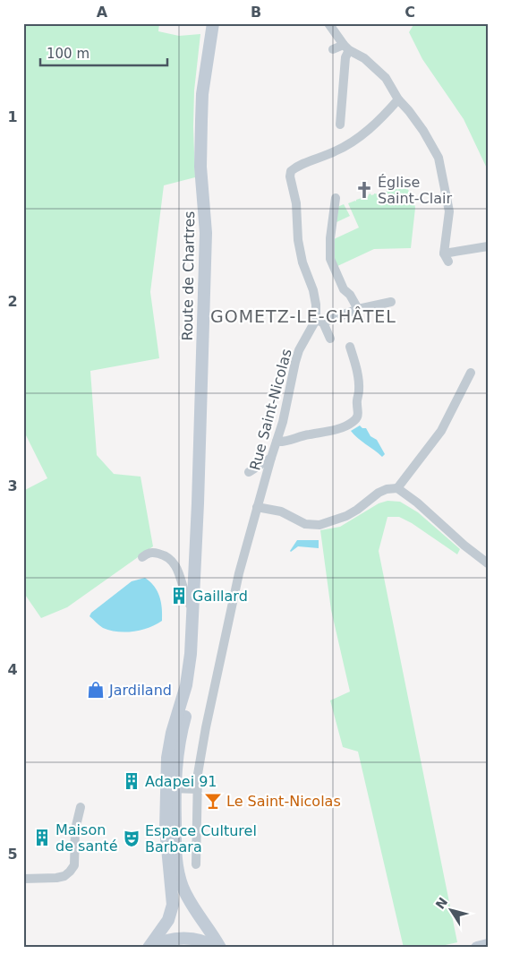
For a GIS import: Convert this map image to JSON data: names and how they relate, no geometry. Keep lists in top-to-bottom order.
{
  "streets": {
    "main road": ["Route de Chartres"],
    "street": ["Rue Saint-Nicolas"]
  },
  "districts": ["GOMETZ-LE-CHÂTEL"],
  "places": {
    "church": ["Église Saint-Clair"],
    "building": ["Gaillard", "Adapei 91", "Maison de santé"],
    "shop": ["Jardiland"],
    "bar": ["Le Saint-Nicolas"],
    "theatre": ["Espace Culturel Barbara"]
  },
  "scale_bar": "100 m",
  "north": "top left",
  "grid": {
    "columns": ["A", "B", "C"],
    "rows": [
      "1",
      "2",
      "3",
      "4",
      "5"
    ]
  }
}
